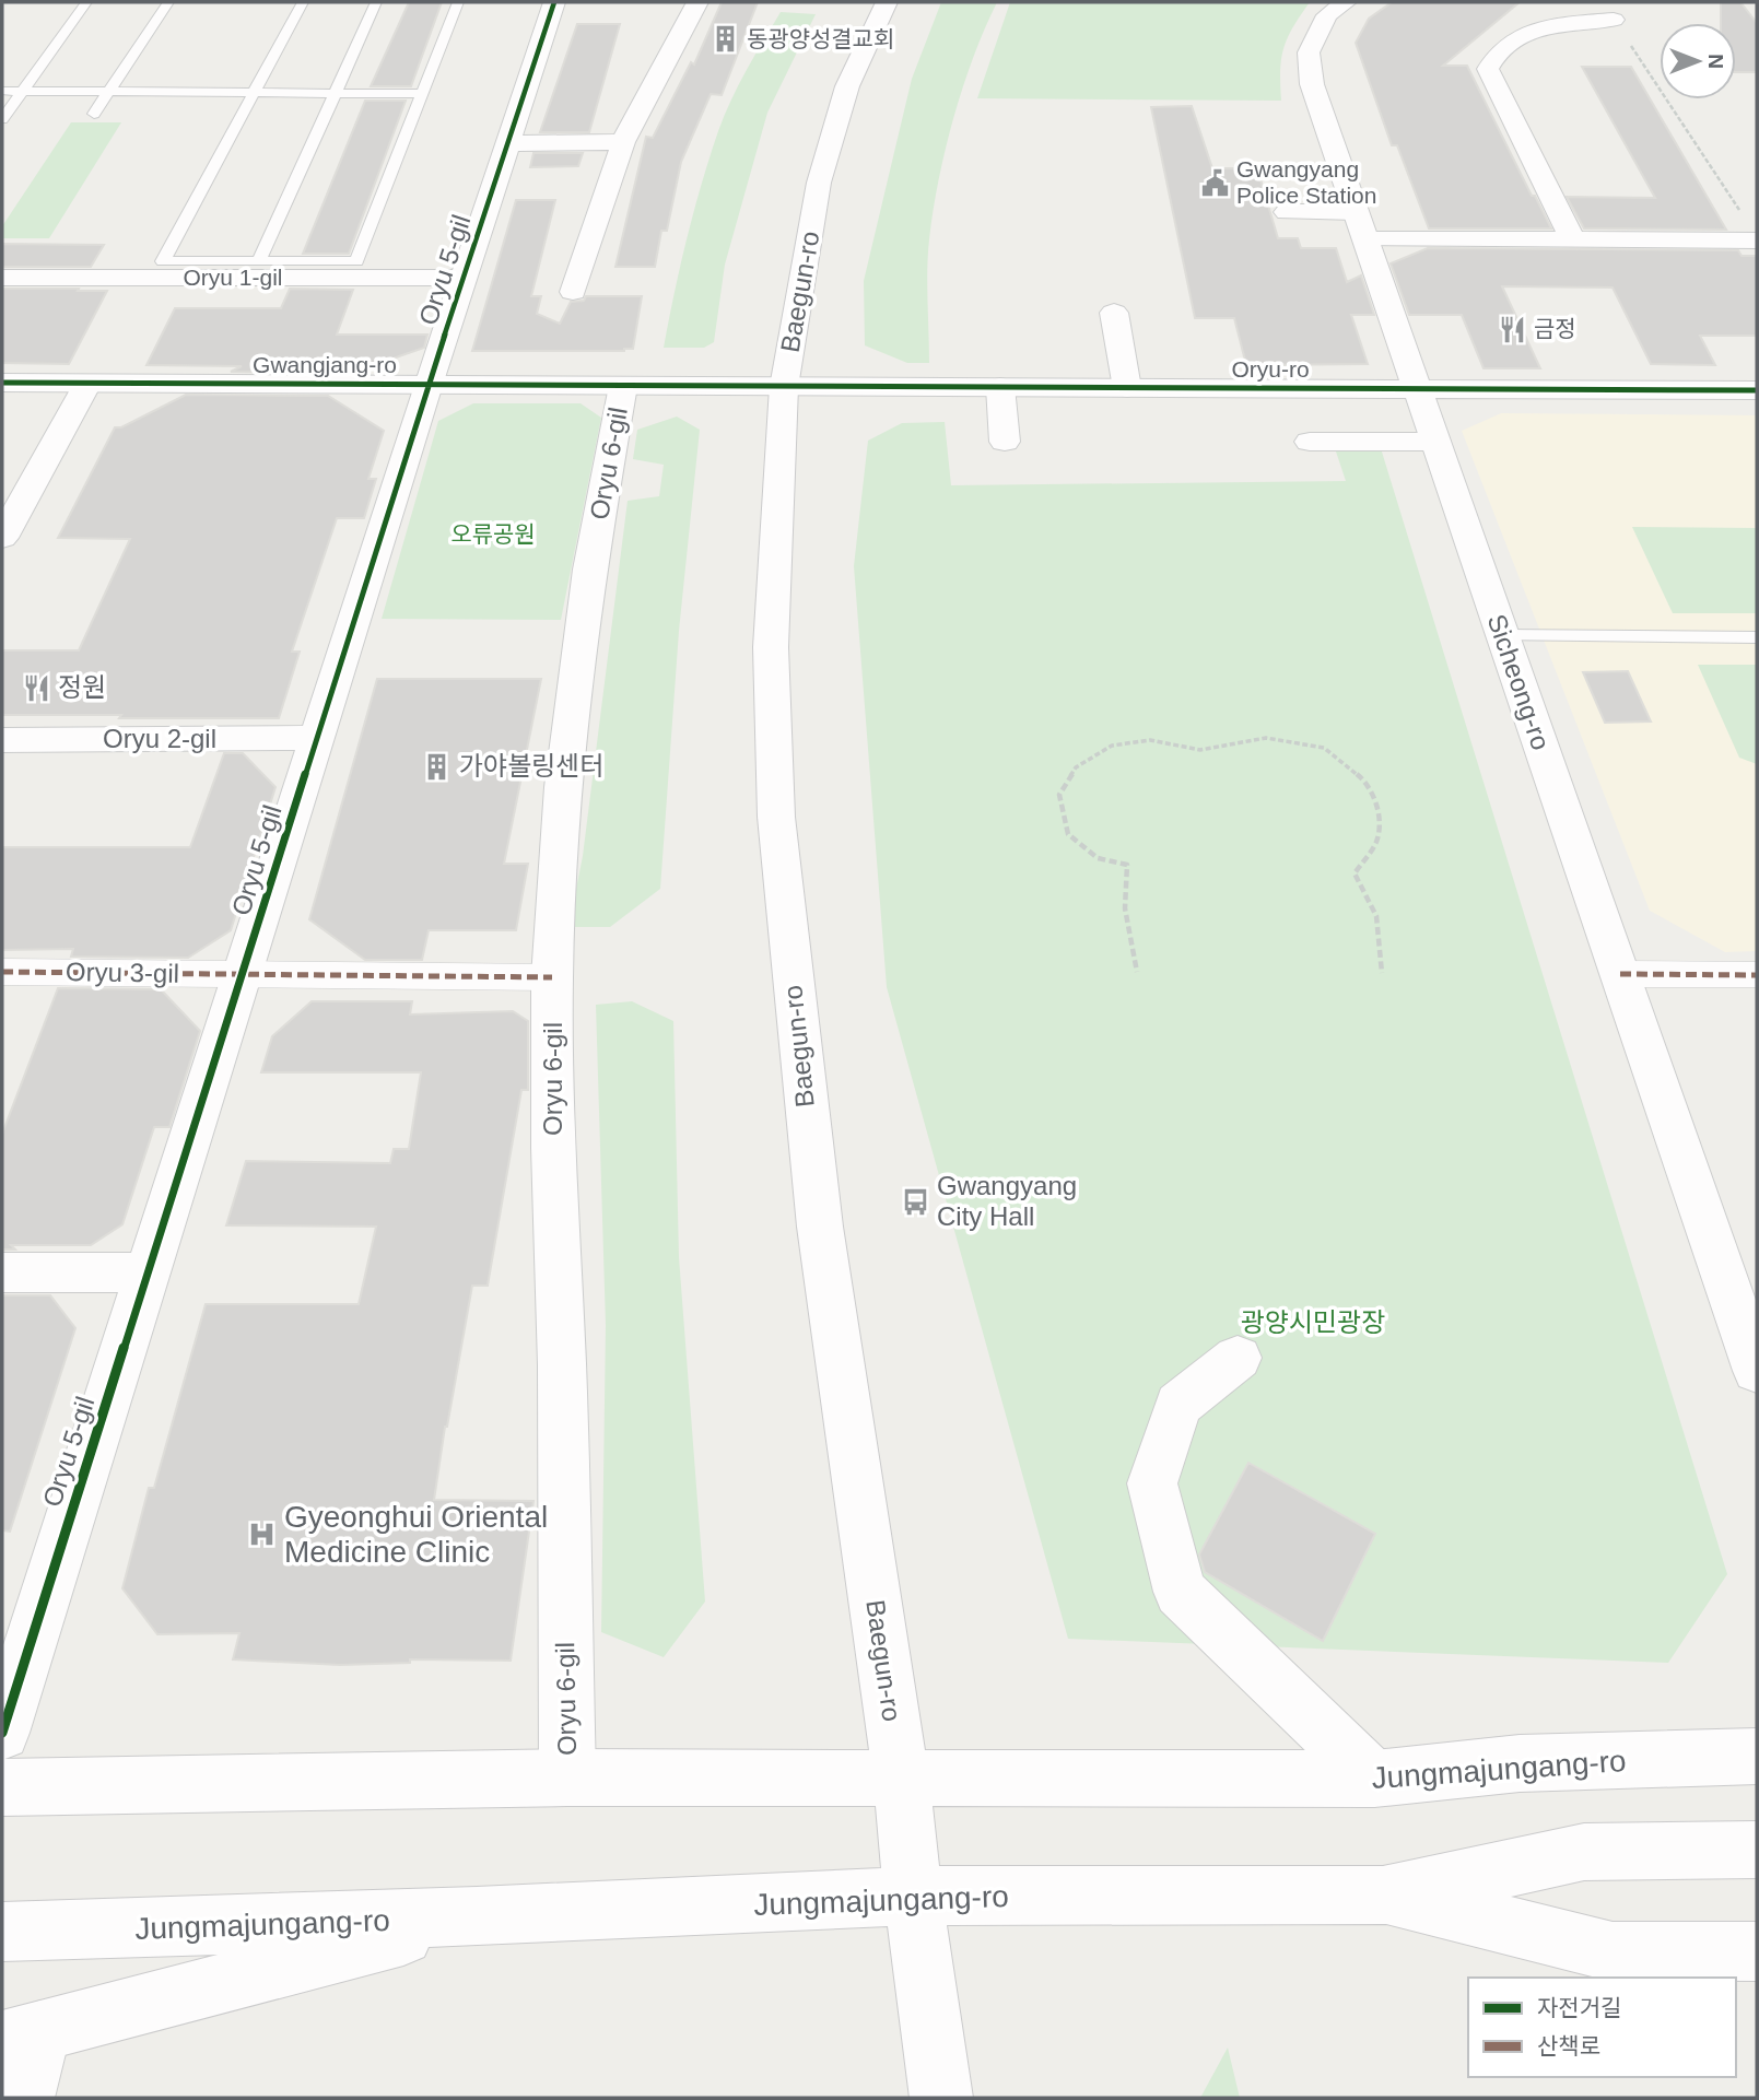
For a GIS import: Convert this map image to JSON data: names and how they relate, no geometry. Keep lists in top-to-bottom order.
{
  "streets": {
    "street": [
      "Oryu 5-gil",
      "Oryu 1-gil",
      "Baegun-ro",
      "Gwangjang-ro",
      "Oryu-ro",
      "Oryu 6-gil",
      "Sicheong-ro",
      "Oryu 2-gil",
      "Oryu 3-gil",
      "Jungmajungang-ro"
    ]
  },
  "crossings": [
    ["Oryu 5-gil", "Oryu 1-gil"],
    ["Oryu 5-gil", "Gwangjang-ro"],
    ["Oryu 5-gil", "Oryu 2-gil"],
    ["Oryu 5-gil", "Oryu 3-gil"],
    ["Baegun-ro", "Gwangjang-ro"],
    ["Baegun-ro", "Oryu-ro"],
    ["Baegun-ro", "Jungmajungang-ro"],
    ["Gwangjang-ro", "Oryu-ro"],
    ["Gwangjang-ro", "Oryu 6-gil"],
    ["Oryu-ro", "Sicheong-ro"],
    ["Oryu 6-gil", "Oryu 3-gil"],
    ["Oryu 6-gil", "Jungmajungang-ro"]
  ],
  "parks": ["오류공원", "광양시민광장"],
  "places": {
    "building": ["동광양성결교회", "가야볼링센터"],
    "public building": ["Gwangyang Police Station"],
    "restaurant": ["금정", "정원"],
    "bus stop": ["Gwangyang City Hall"],
    "hospital": ["Gyeonghui Oriental Medicine Clinic"]
  },
  "legend": ["자전거길", "산책로"],
  "north": "right"
}
